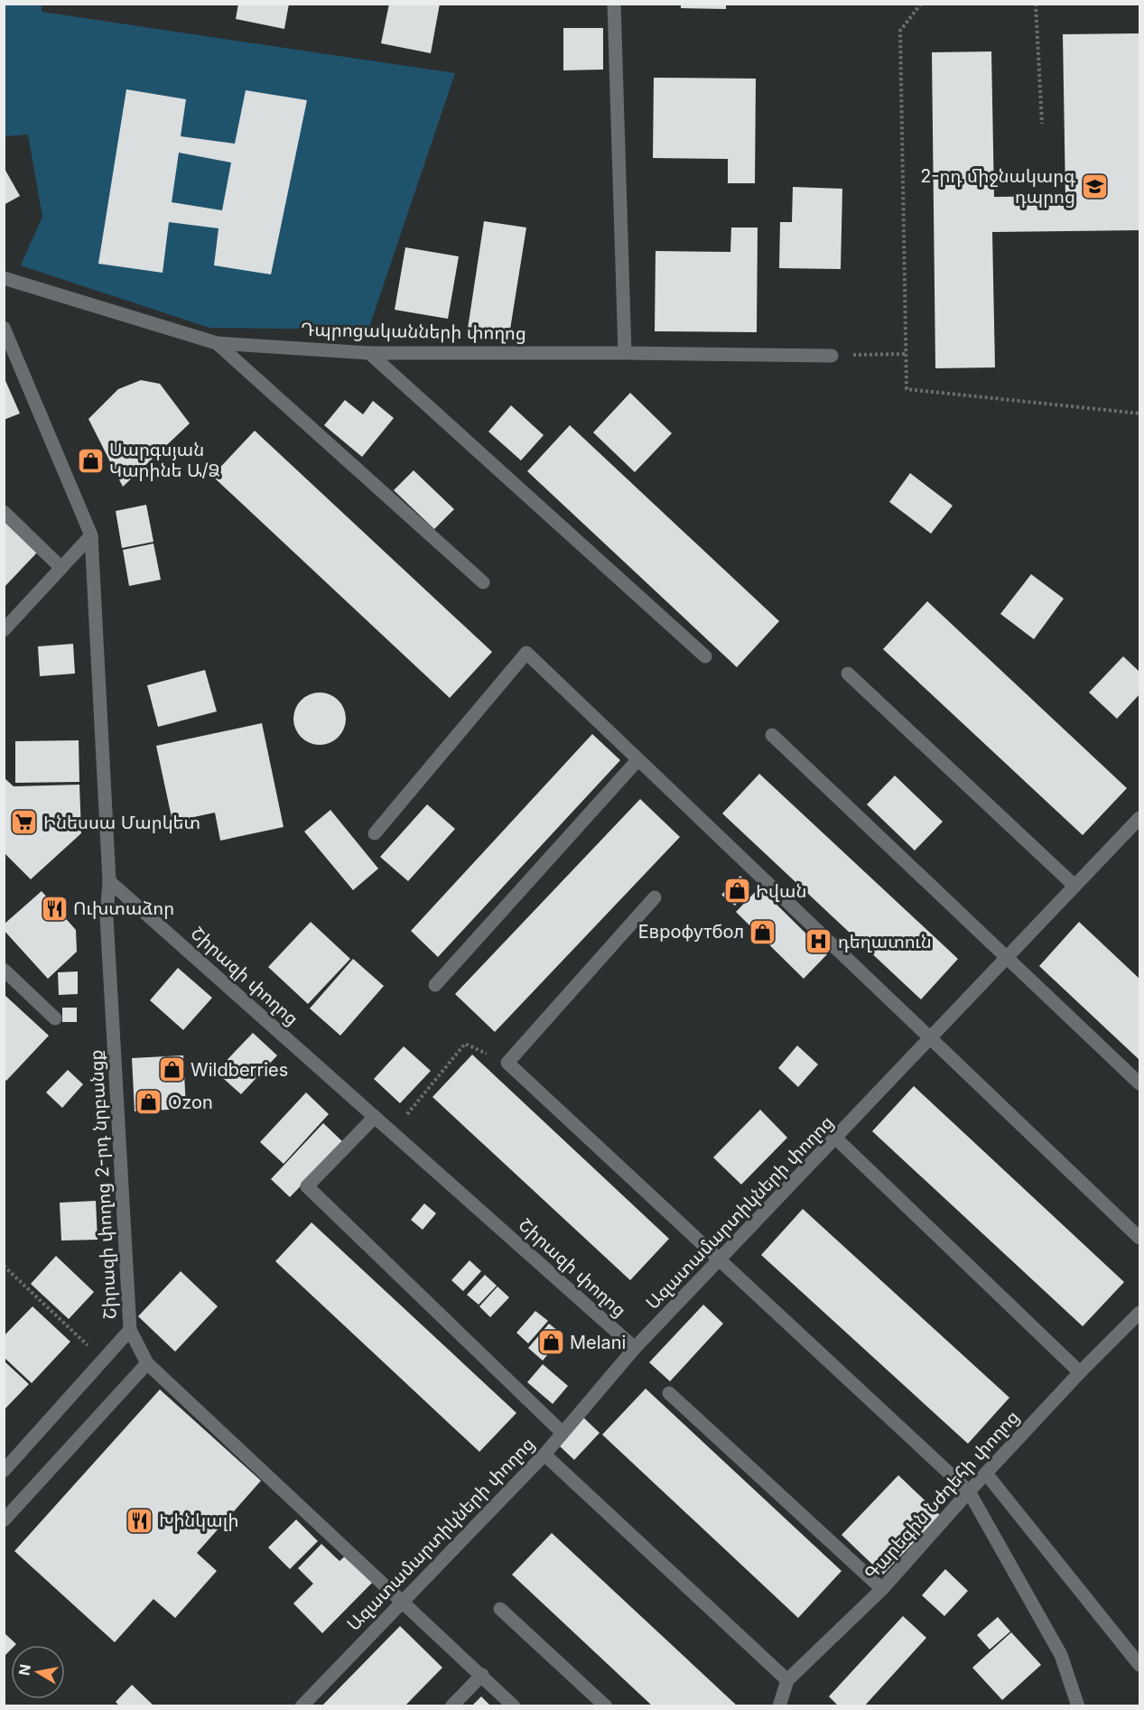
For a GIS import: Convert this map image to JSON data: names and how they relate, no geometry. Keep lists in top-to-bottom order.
{
  "streets": {
    "street": [
      "Դպրոցականների փողոց",
      "Շիրազի փողոց",
      "Շիրազի փողոց 2-րդ նրբանցք",
      "Ազատամարտիկների փողոց",
      "Գարեգին Նժդեհի փողոց"
    ]
  },
  "crossings": [
    ["Շիրազի փողոց", "Շիրազի փողոց 2-րդ նրբանցք"],
    ["Շիրազի փողոց", "Ազատամարտիկների փողոց"]
  ],
  "places": {
    "school or university": ["2-րդ միջնակարգ դպրոց"],
    "shop": [
      "Սարգսյան Կարինե Ա/Ձ",
      "Իվան",
      "Еврофутбол",
      "Wildberries",
      "Ozon",
      "Melani"
    ],
    "supermarket": ["Ինեսսա Մարկետ"],
    "restaurant": ["Ուխտաձոր", "Խինկալի"],
    "hospital": ["դեղատուն"]
  },
  "north": "left"
}
